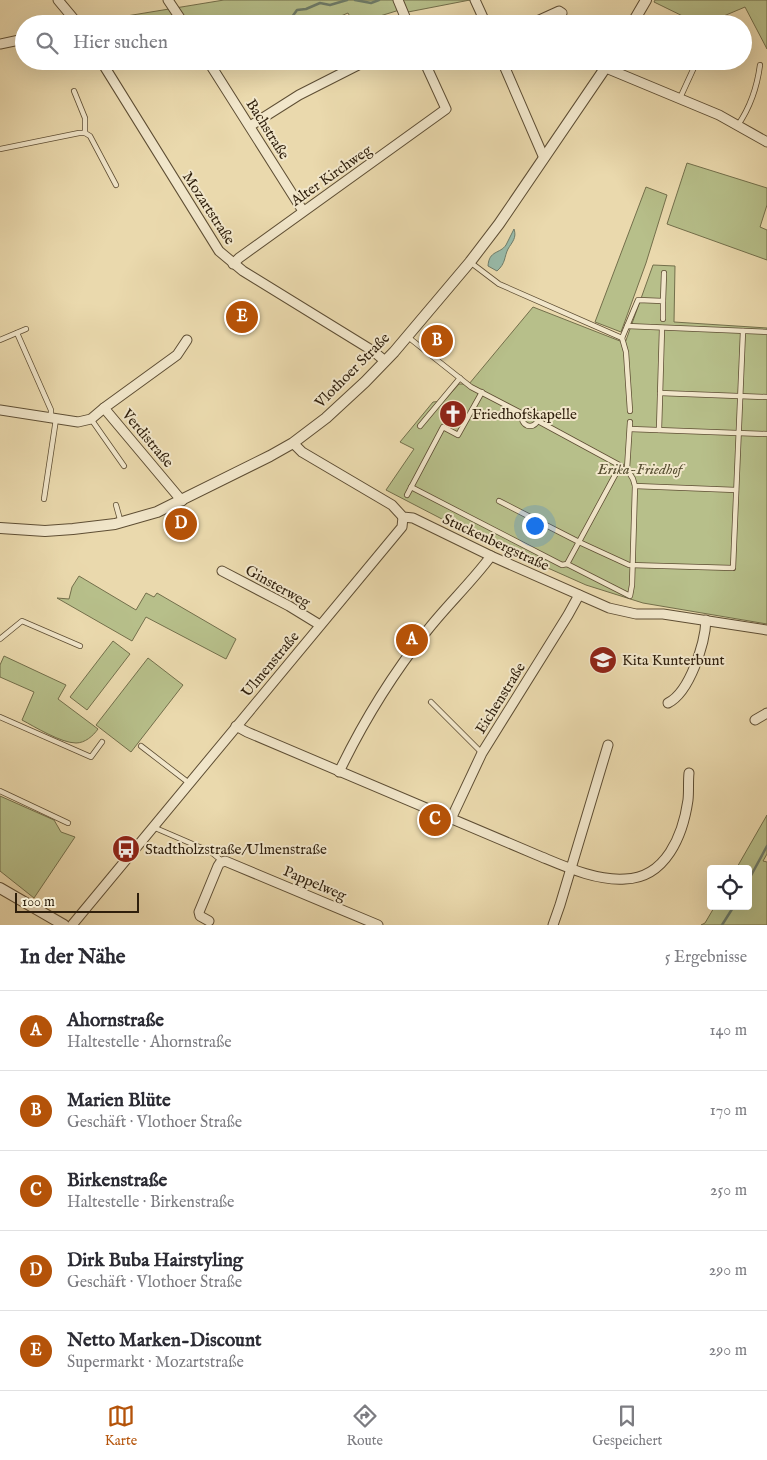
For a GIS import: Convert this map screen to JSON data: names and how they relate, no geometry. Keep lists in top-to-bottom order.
{
  "streets": {
    "street": [
      "Bachstraße",
      "Alter Kirchweg",
      "Mozartstraße",
      "Vlothoer Straße",
      "Verdistraße",
      "Stuckenbergstraße",
      "Ginsterweg",
      "Ulmenstraße",
      "Eichenstraße",
      "Pappelweg"
    ]
  },
  "crossings": [
    ["Bachstraße", "Alter Kirchweg"],
    ["Alter Kirchweg", "Mozartstraße"],
    ["Mozartstraße", "Vlothoer Straße"],
    ["Vlothoer Straße", "Verdistraße"],
    ["Vlothoer Straße", "Stuckenbergstraße"],
    ["Stuckenbergstraße", "Ulmenstraße"],
    ["Stuckenbergstraße", "Eichenstraße"],
    ["Ginsterweg", "Ulmenstraße"]
  ],
  "parks": ["Erika-Friedhof"],
  "places": {
    "church": ["Friedhofskapelle"],
    "school or university": ["Kita Kunterbunt"],
    "bus stop": ["Stadtholzstraße/Ulmenstraße"]
  },
  "scale_bar": "100 m",
  "page": {
    "search": "Hier suchen",
    "pins": [
      "E",
      "B",
      "D",
      "A",
      "C"
    ],
    "scale": "100 m",
    "heading": ["In der Nähe", "5 Ergebnisse"],
    "list": [
      {
        "mark": "A",
        "name": "Ahornstraße",
        "note": "Haltestelle · Ahornstraße",
        "value": "140 m"
      },
      {
        "mark": "B",
        "name": "Marien Blüte",
        "note": "Geschäft · Vlothoer Straße",
        "value": "170 m"
      },
      {
        "mark": "C",
        "name": "Birkenstraße",
        "note": "Haltestelle · Birkenstraße",
        "value": "250 m"
      },
      {
        "mark": "D",
        "name": "Dirk Buba Hairstyling",
        "note": "Geschäft · Vlothoer Straße",
        "value": "290 m"
      },
      {
        "mark": "E",
        "name": "Netto Marken-Discount",
        "note": "Supermarkt · Mozartstraße",
        "value": "290 m"
      }
    ],
    "nav": ["Karte", "Route", "Gespeichert"]
  }
}
